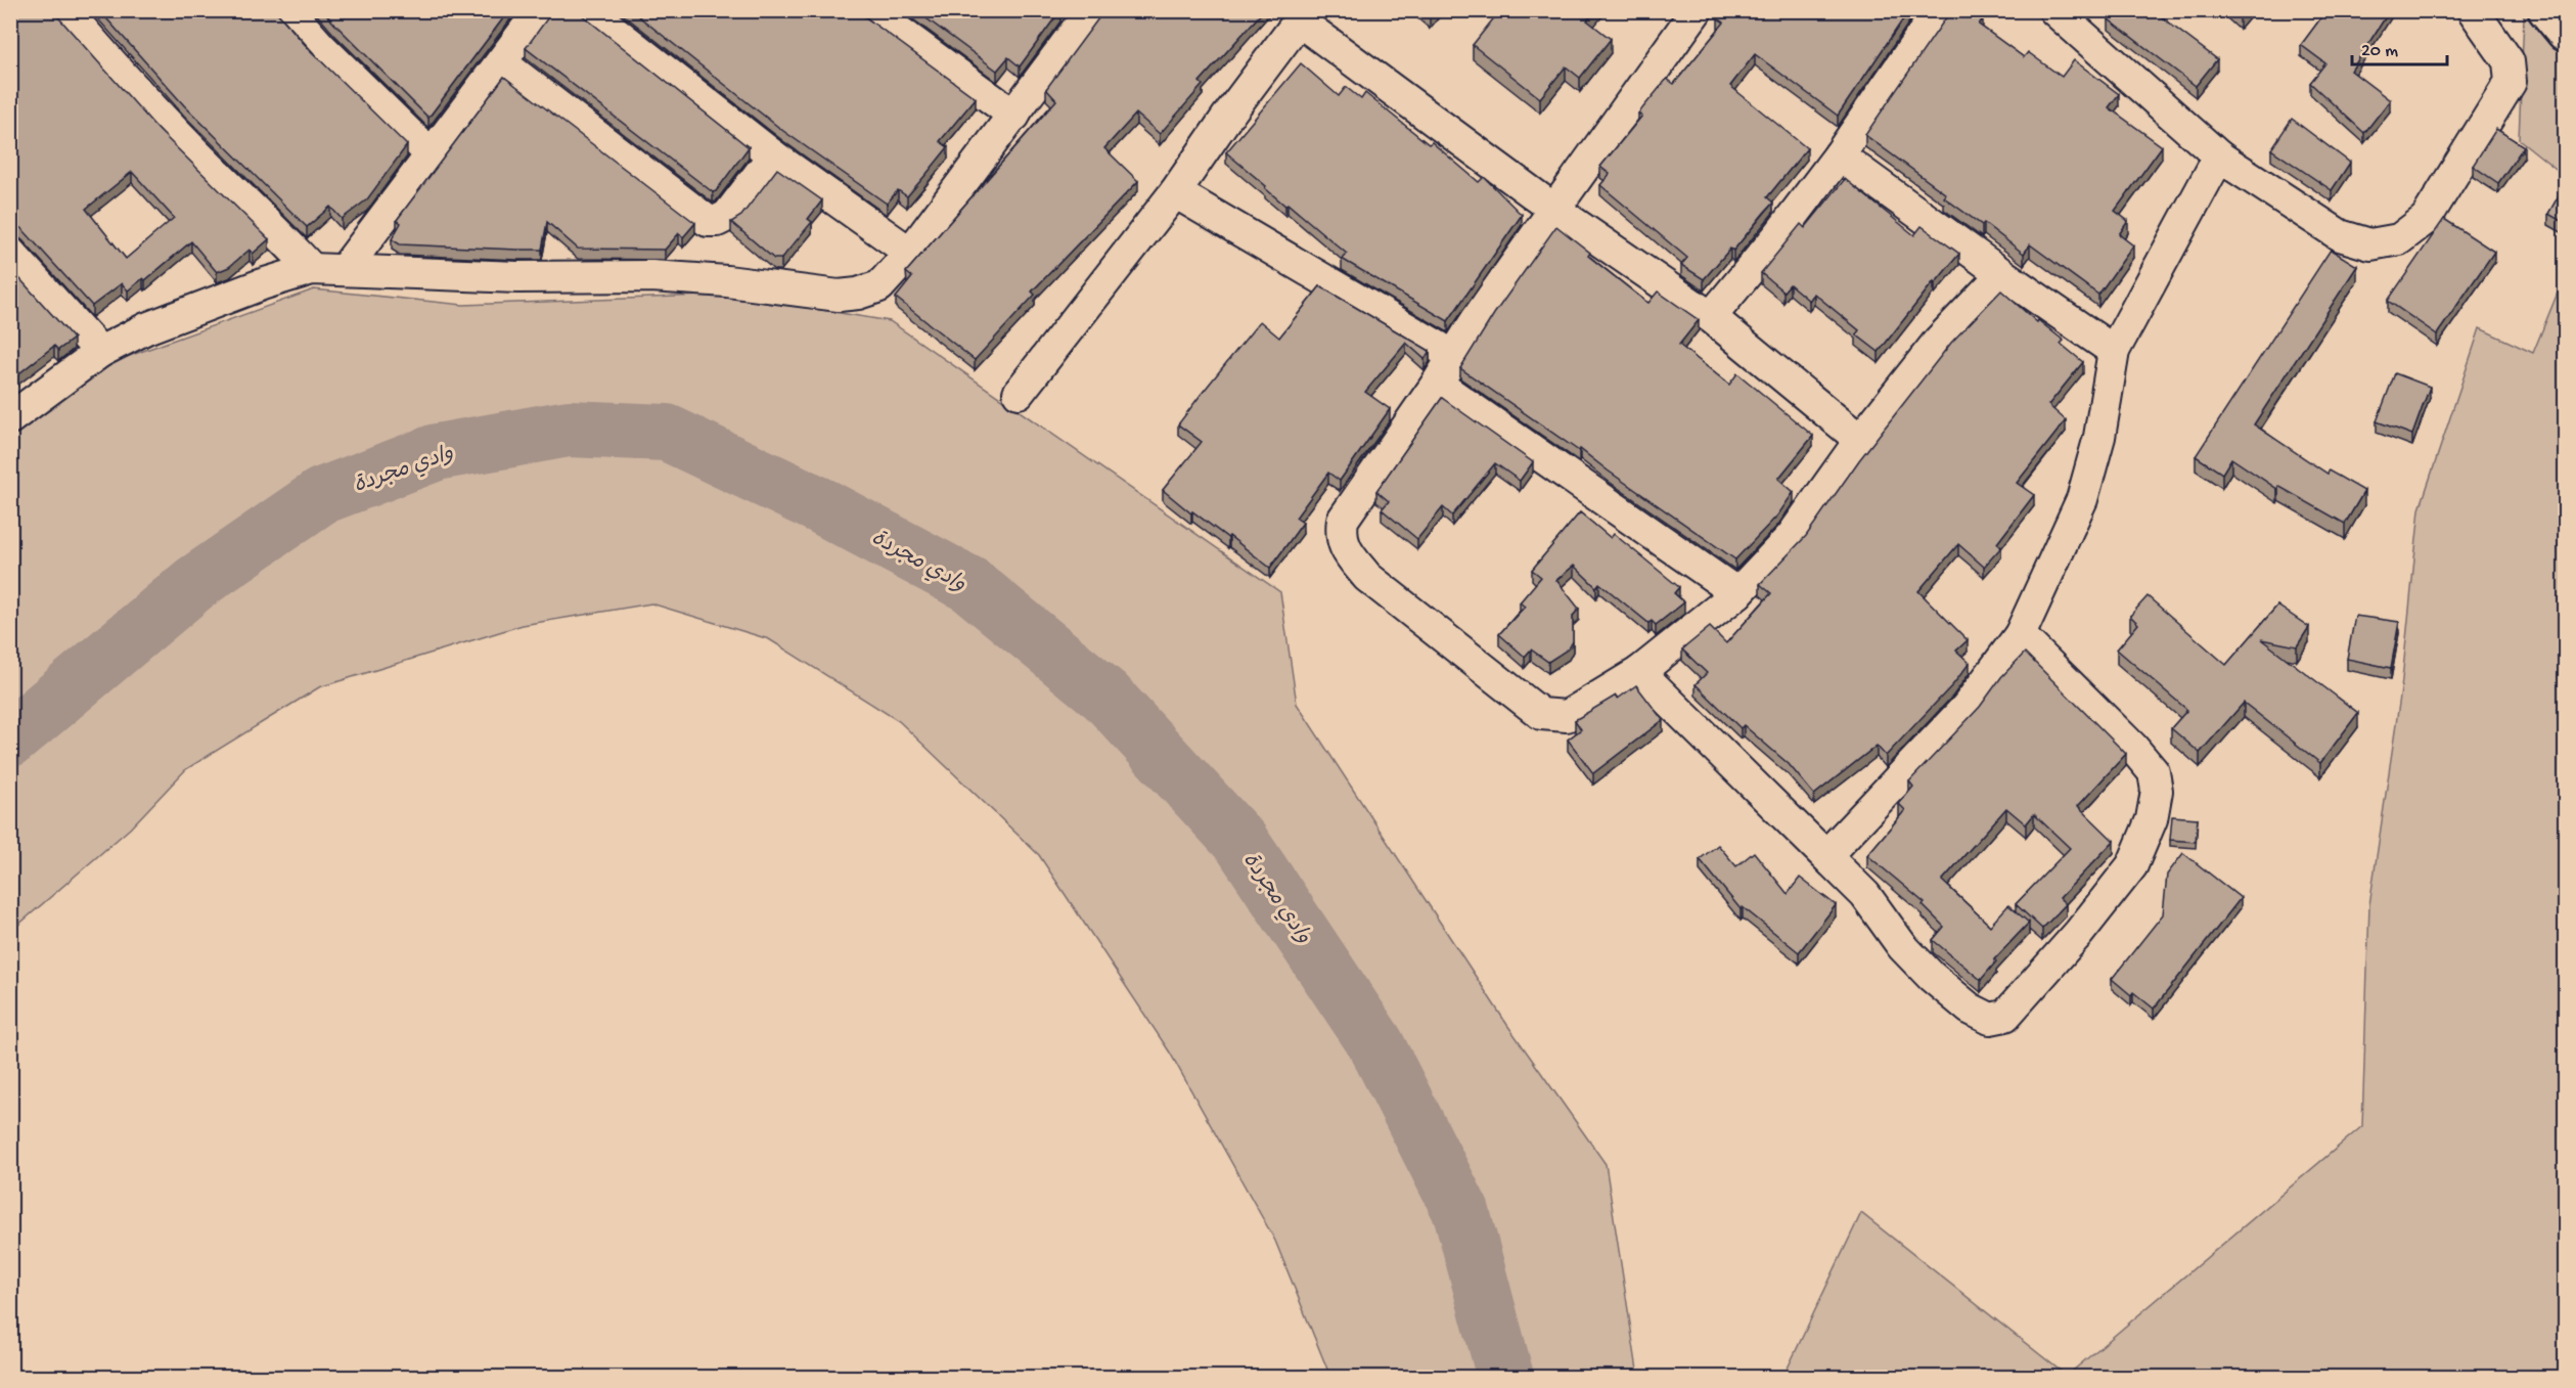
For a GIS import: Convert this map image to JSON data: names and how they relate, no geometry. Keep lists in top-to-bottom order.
{
  "water": ["وادي مجردة"],
  "scale_bar": "20 m"
}
